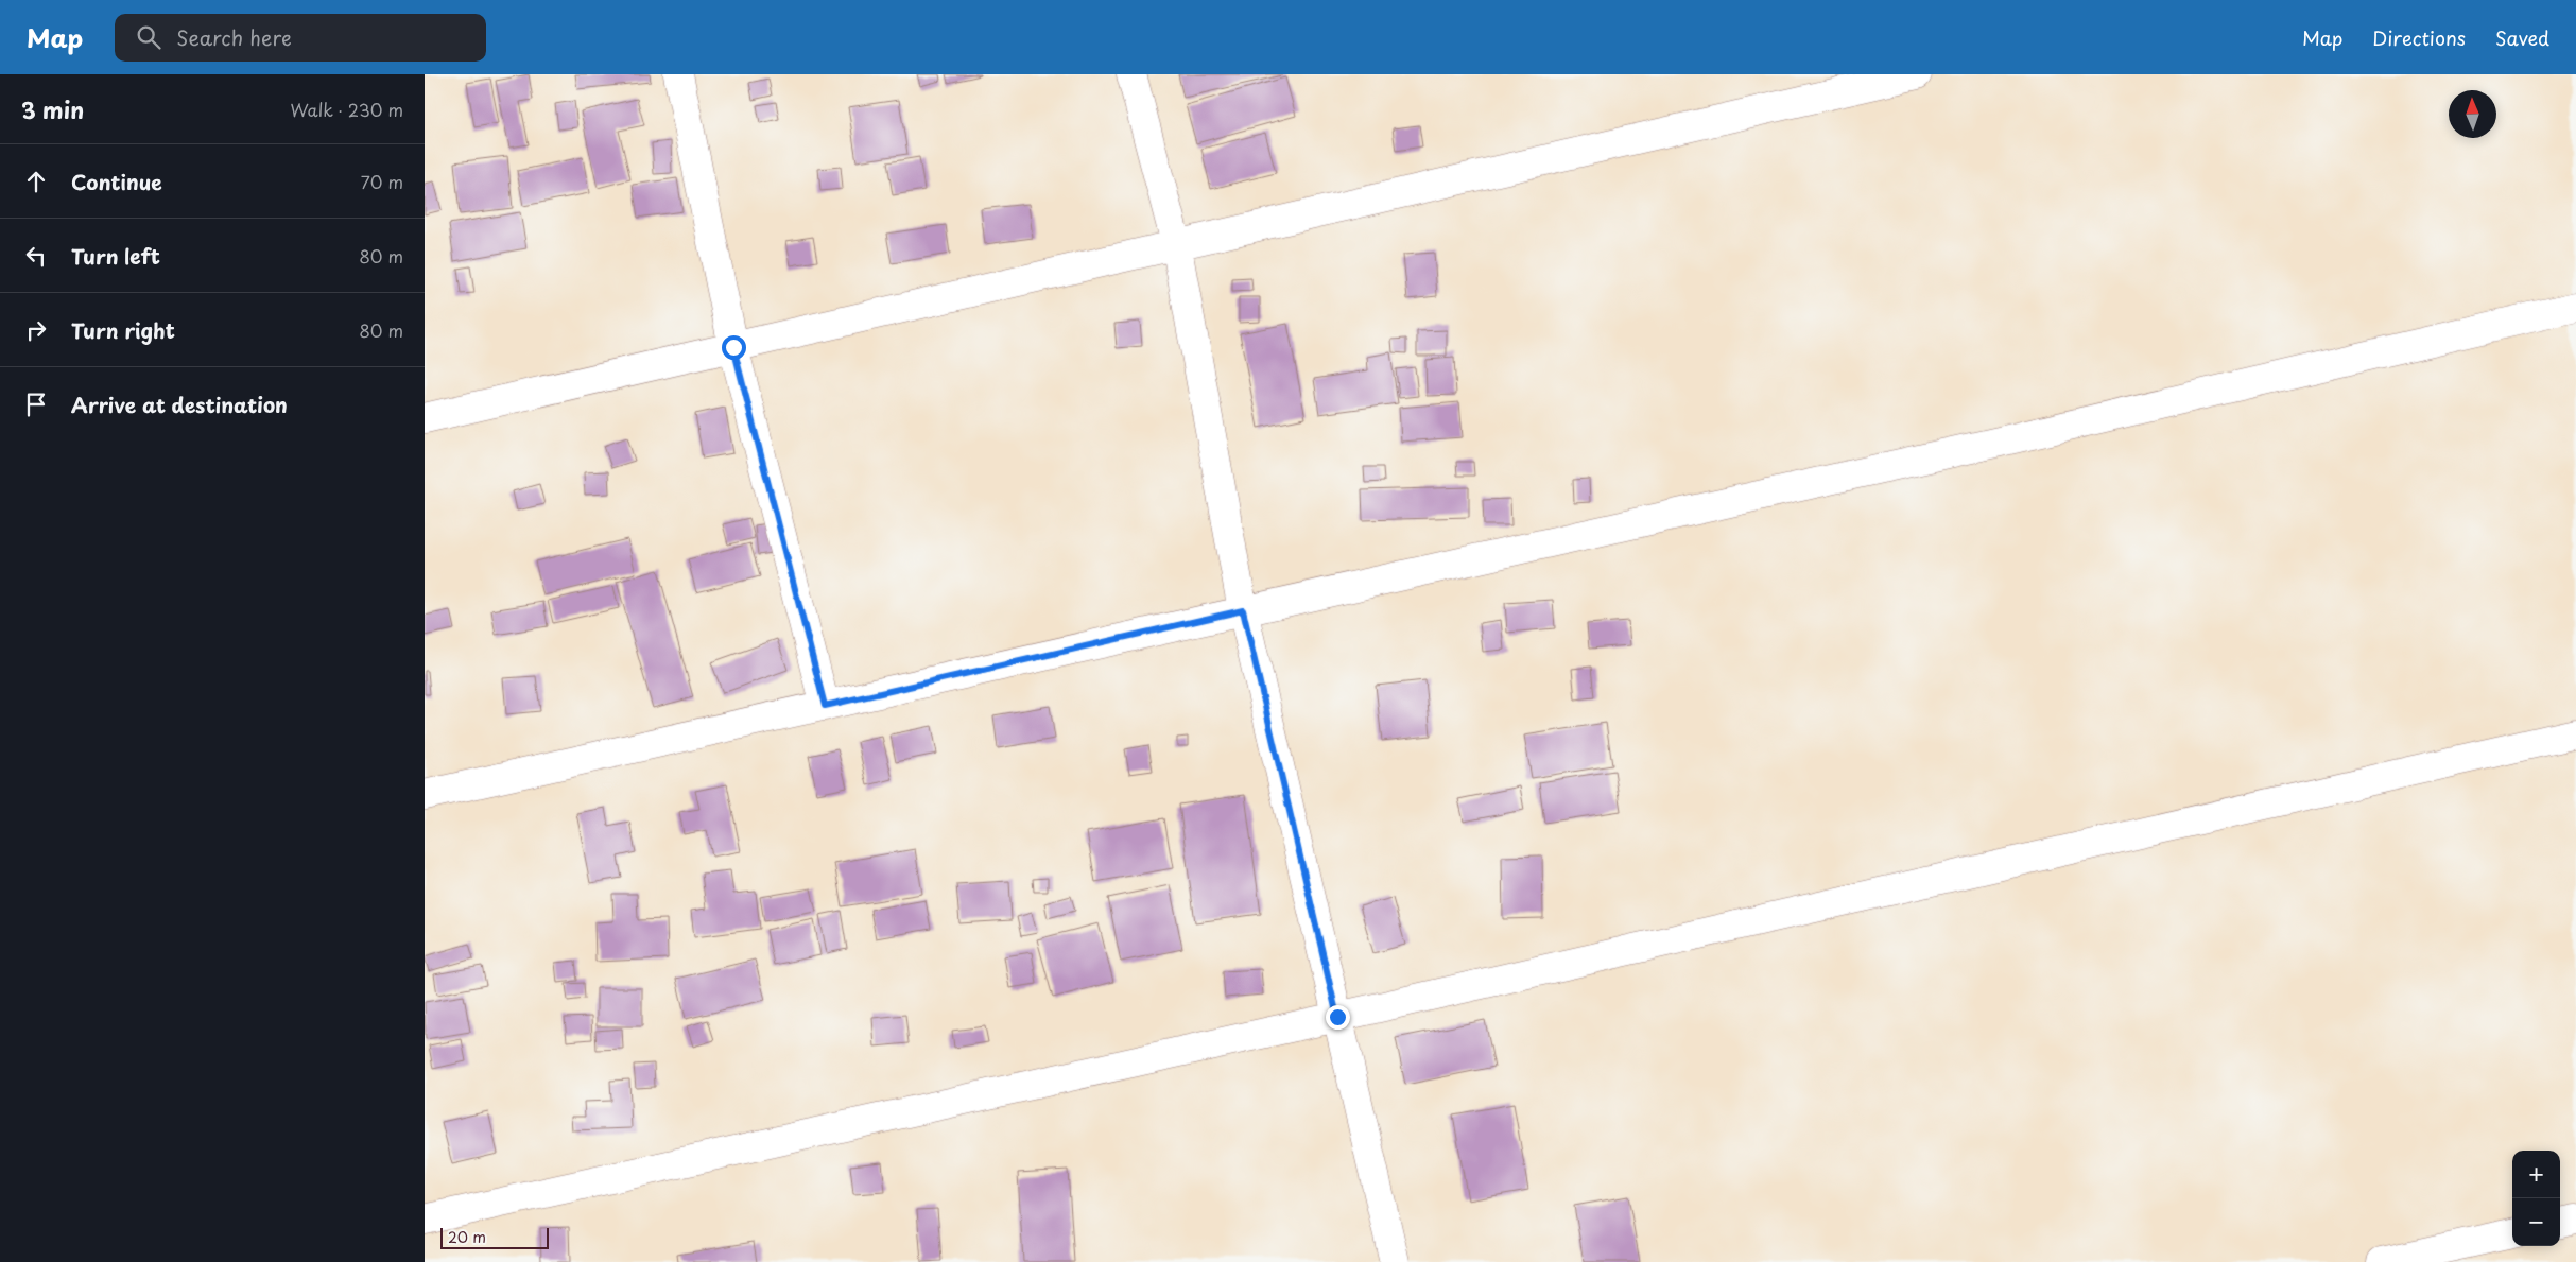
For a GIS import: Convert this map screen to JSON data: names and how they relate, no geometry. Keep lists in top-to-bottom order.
{
  "scale_bar": "20 m",
  "north": "top",
  "page": {
    "header": "Map",
    "search": "Search here",
    "nav": ["Map", "Directions", "Saved"],
    "heading": ["3 min", "Walk · 230 m"],
    "list": [
      ["Continue", "70 m"],
      ["Turn left", "80 m"],
      ["Turn right", "80 m"],
      "Arrive at destination"
    ],
    "map_buttons": ["+", "−"],
    "scale": "20 m"
  }
}
